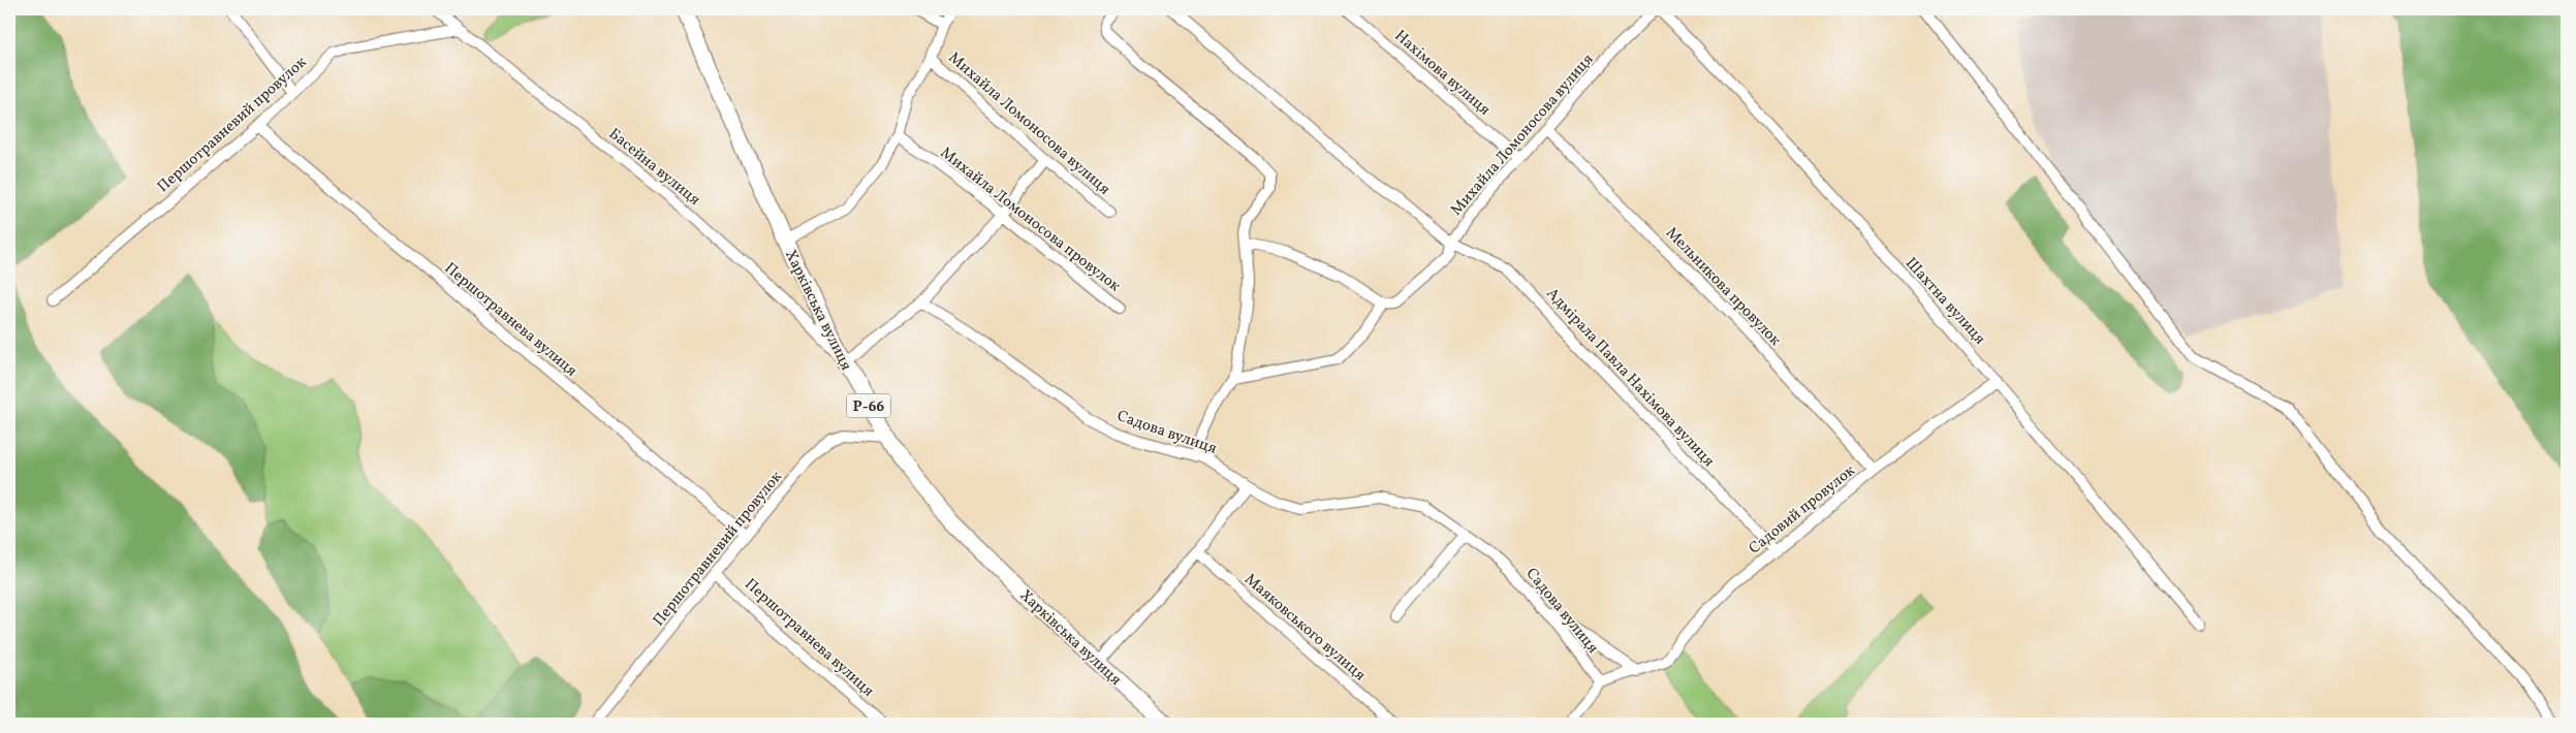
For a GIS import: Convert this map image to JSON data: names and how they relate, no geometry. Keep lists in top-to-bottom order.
{
  "streets": {
    "main road": ["Харківська вулиця", "Р-66"],
    "street": [
      "Нахімова вулиця",
      "Михайла Ломоносова вулиця",
      "Першотравневий провулок",
      "Басейна вулиця",
      "Михайла Ломоносова провулок",
      "Мельникова провулок",
      "Шахтна вулиця",
      "Першотравнева вулиця",
      "Адмірала Павла Нахімова вулиця",
      "Садова вулиця",
      "Садовий провулок",
      "Маяковського вулиця"
    ]
  },
  "crossings": [
    ["Нахімова вулиця", "Михайла Ломоносова вулиця"],
    ["Михайла Ломоносова вулиця", "Мельникова провулок"],
    ["Михайла Ломоносова вулиця", "Шахтна вулиця"],
    ["Михайла Ломоносова вулиця", "Адмірала Павла Нахімова вулиця"],
    ["Першотравневий провулок", "Басейна вулиця"],
    ["Першотравневий провулок", "Харківська вулиця"],
    ["Першотравневий провулок", "Першотравнева вулиця"],
    ["Басейна вулиця", "Харківська вулиця"],
    ["Мельникова провулок", "Садовий провулок"],
    ["Шахтна вулиця", "Садовий провулок"],
    ["Адмірала Павла Нахімова вулиця", "Садовий провулок"],
    ["Садова вулиця", "Садовий провулок"]
  ]
}
